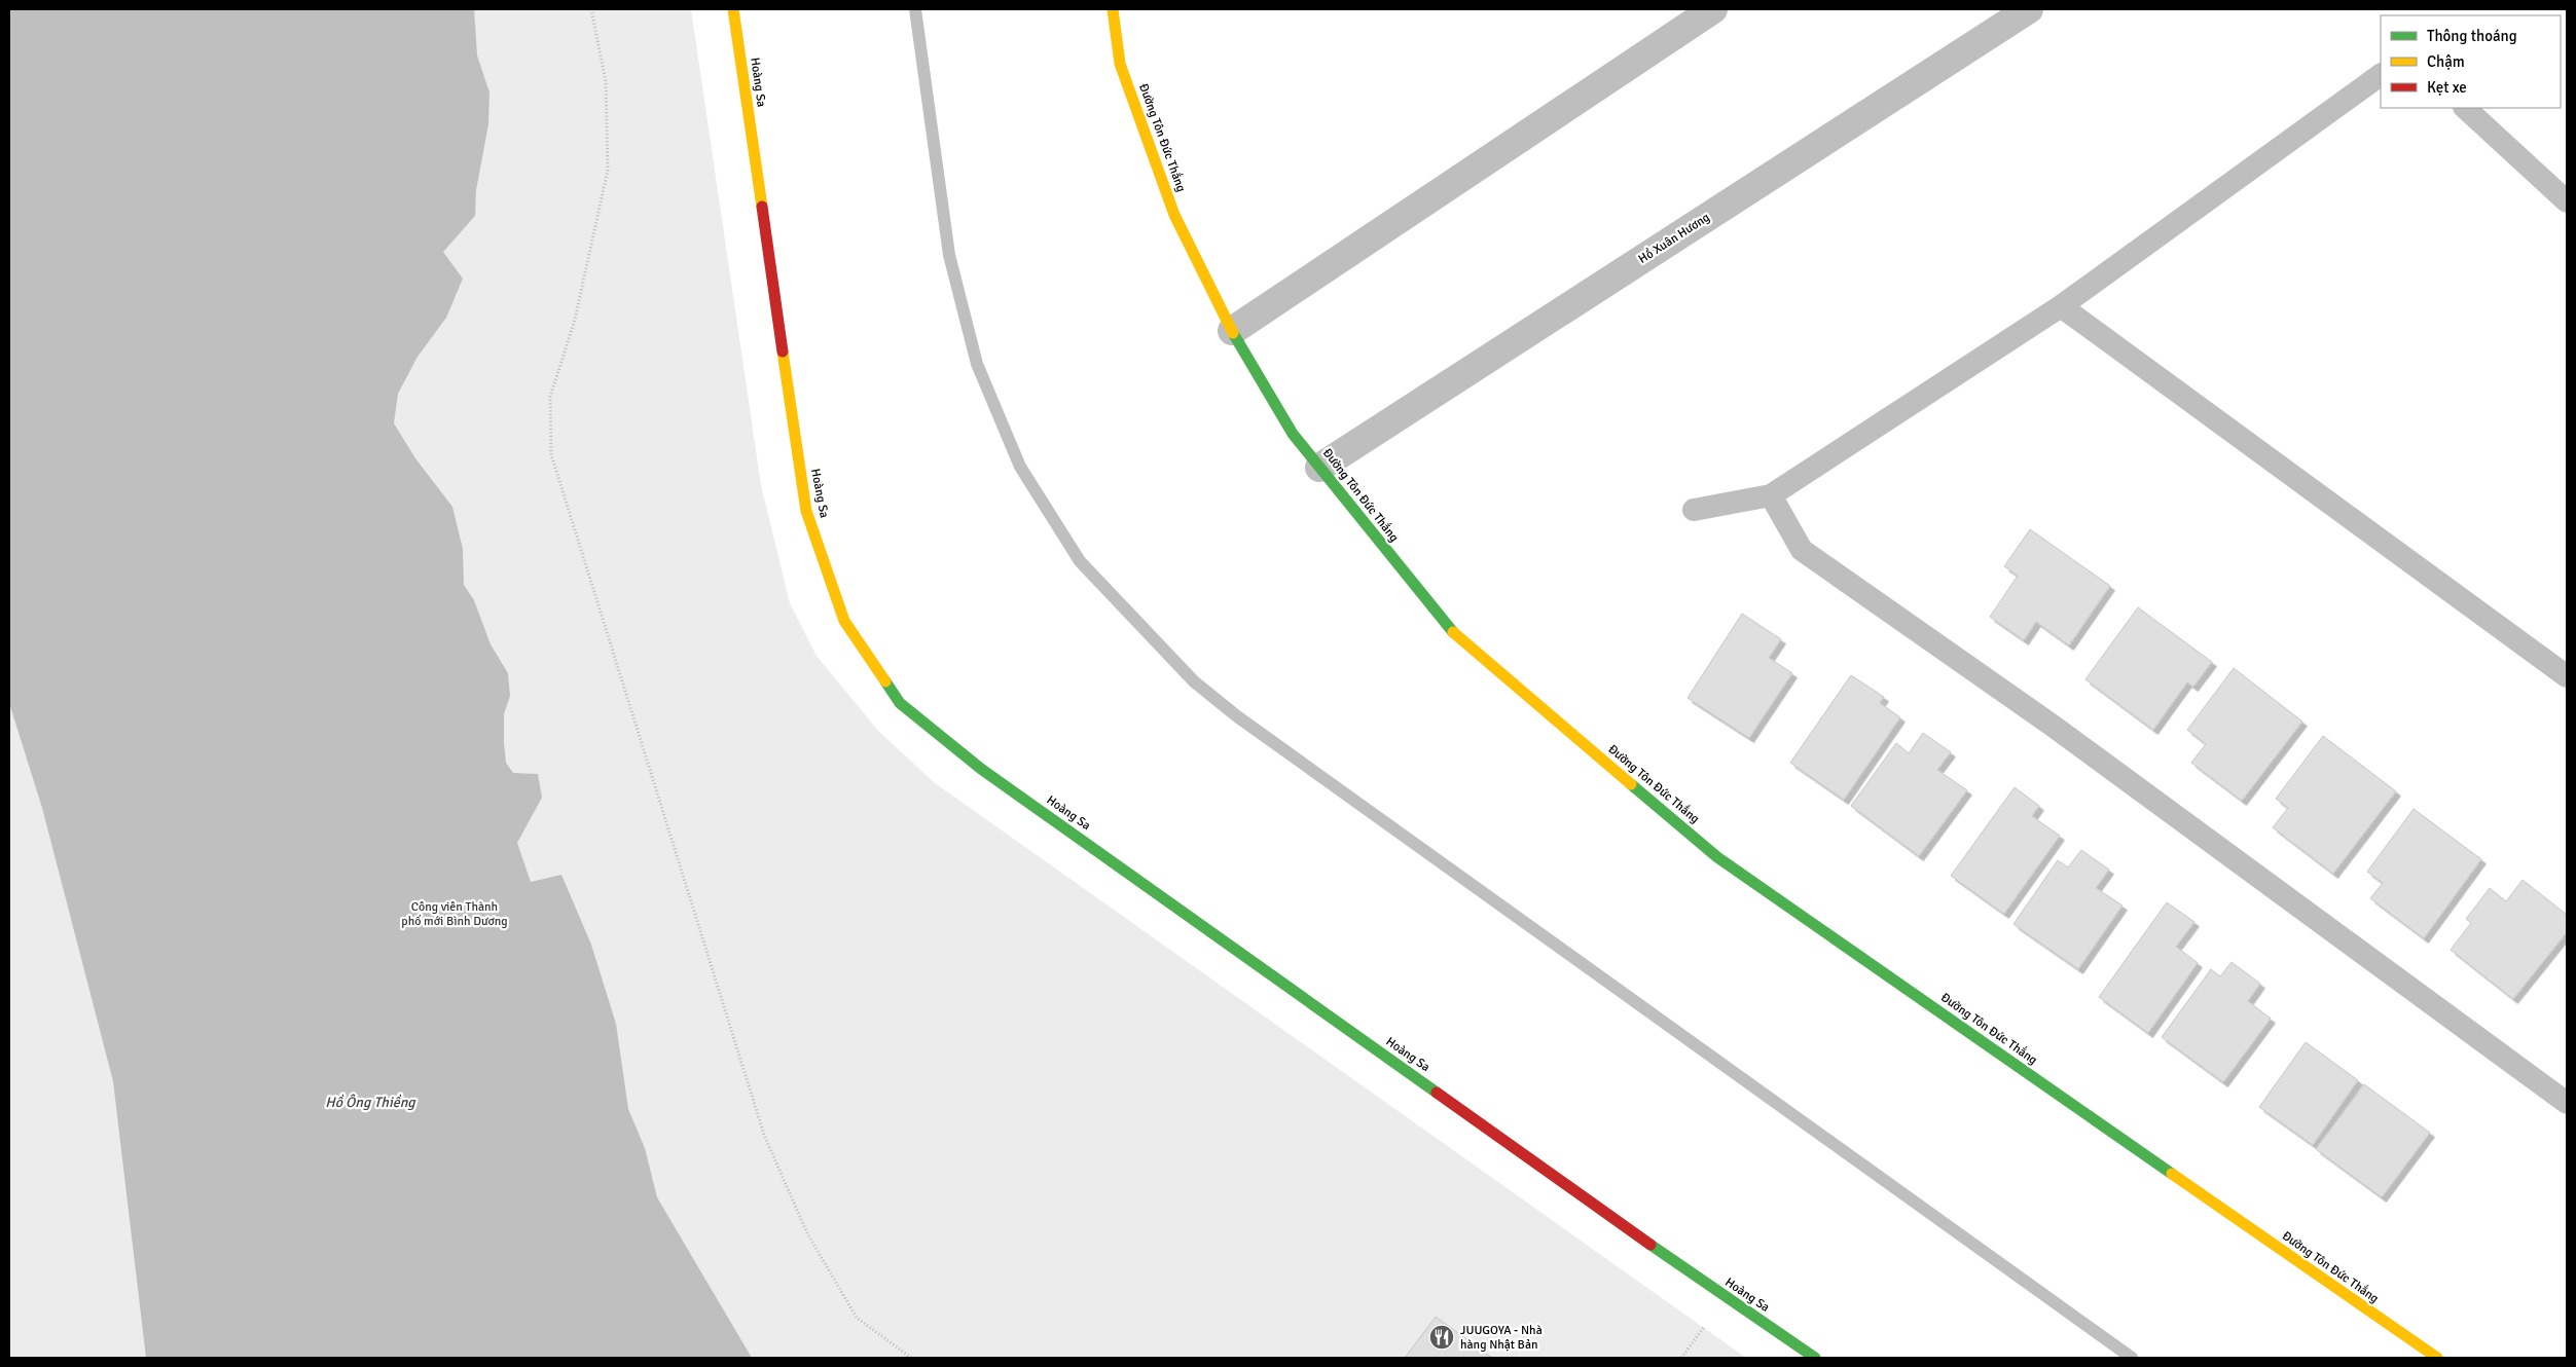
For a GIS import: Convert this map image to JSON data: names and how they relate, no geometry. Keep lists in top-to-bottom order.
{
  "streets": {
    "street": ["Hoàng Sa", "Đường Tôn Đức Thắng", "Hồ Xuân Hương"]
  },
  "crossings": [
    ["Đường Tôn Đức Thắng", "Hồ Xuân Hương"]
  ],
  "water": ["Hồ Ông Thiềng"],
  "parks": ["Công viên Thành phố mới Bình Dương"],
  "places": {
    "restaurant": ["JUUGOYA - Nhà hàng Nhật Bản"]
  },
  "legend": ["Thông thoáng", "Chậm", "Kẹt xe"]
}
